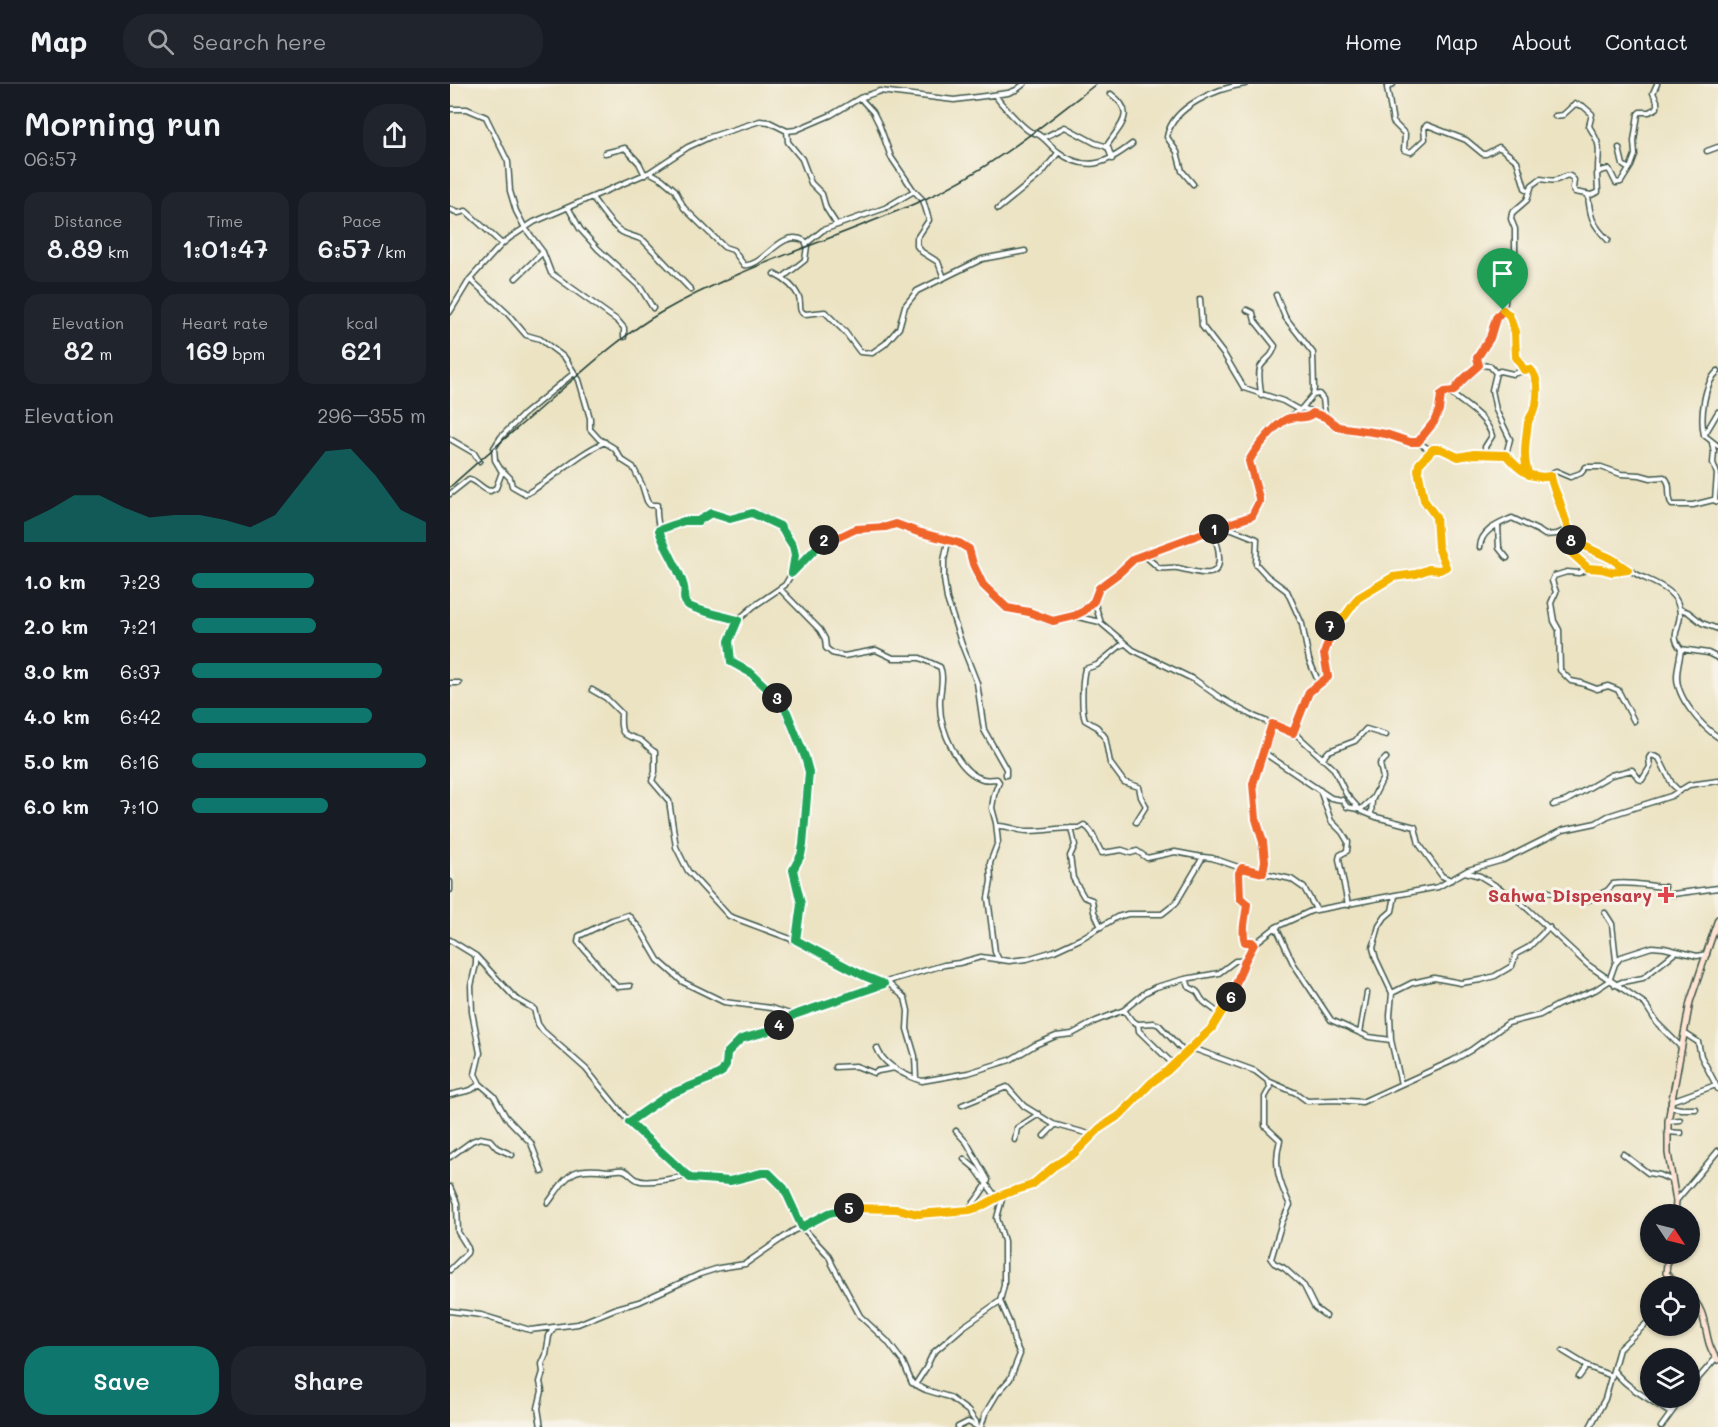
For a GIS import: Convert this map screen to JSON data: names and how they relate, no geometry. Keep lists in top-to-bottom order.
{
  "places": {
    "health": ["Sahwa Dispensary"]
  },
  "north": "bottom right",
  "page": {
    "header": "Map",
    "search": "Search here",
    "nav": [
      "Home",
      "Map",
      "About",
      "Contact"
    ],
    "heading": ["Morning run", "06:57"],
    "stats": [
      ["Distance", "8.89 km"],
      ["Time", "1:01:47"],
      ["Pace", "6:57 /km"],
      ["Elevation", "82 m"],
      ["Heart rate", "169 bpm"],
      ["kcal", "621"]
    ],
    "chart": ["Elevation", "296–355 m"],
    "pins": [
      "1",
      "2",
      "8",
      "7",
      "3",
      "6",
      "4",
      "5"
    ],
    "list": [
      {
        "name": "1.0 km",
        "note": "7:23"
      },
      {
        "name": "2.0 km",
        "note": "7:21"
      },
      {
        "name": "3.0 km",
        "note": "6:37"
      },
      {
        "name": "4.0 km",
        "note": "6:42"
      },
      {
        "name": "5.0 km",
        "note": "6:16"
      },
      {
        "name": "6.0 km",
        "note": "7:10"
      }
    ],
    "buttons": ["Save", "Share"]
  }
}
